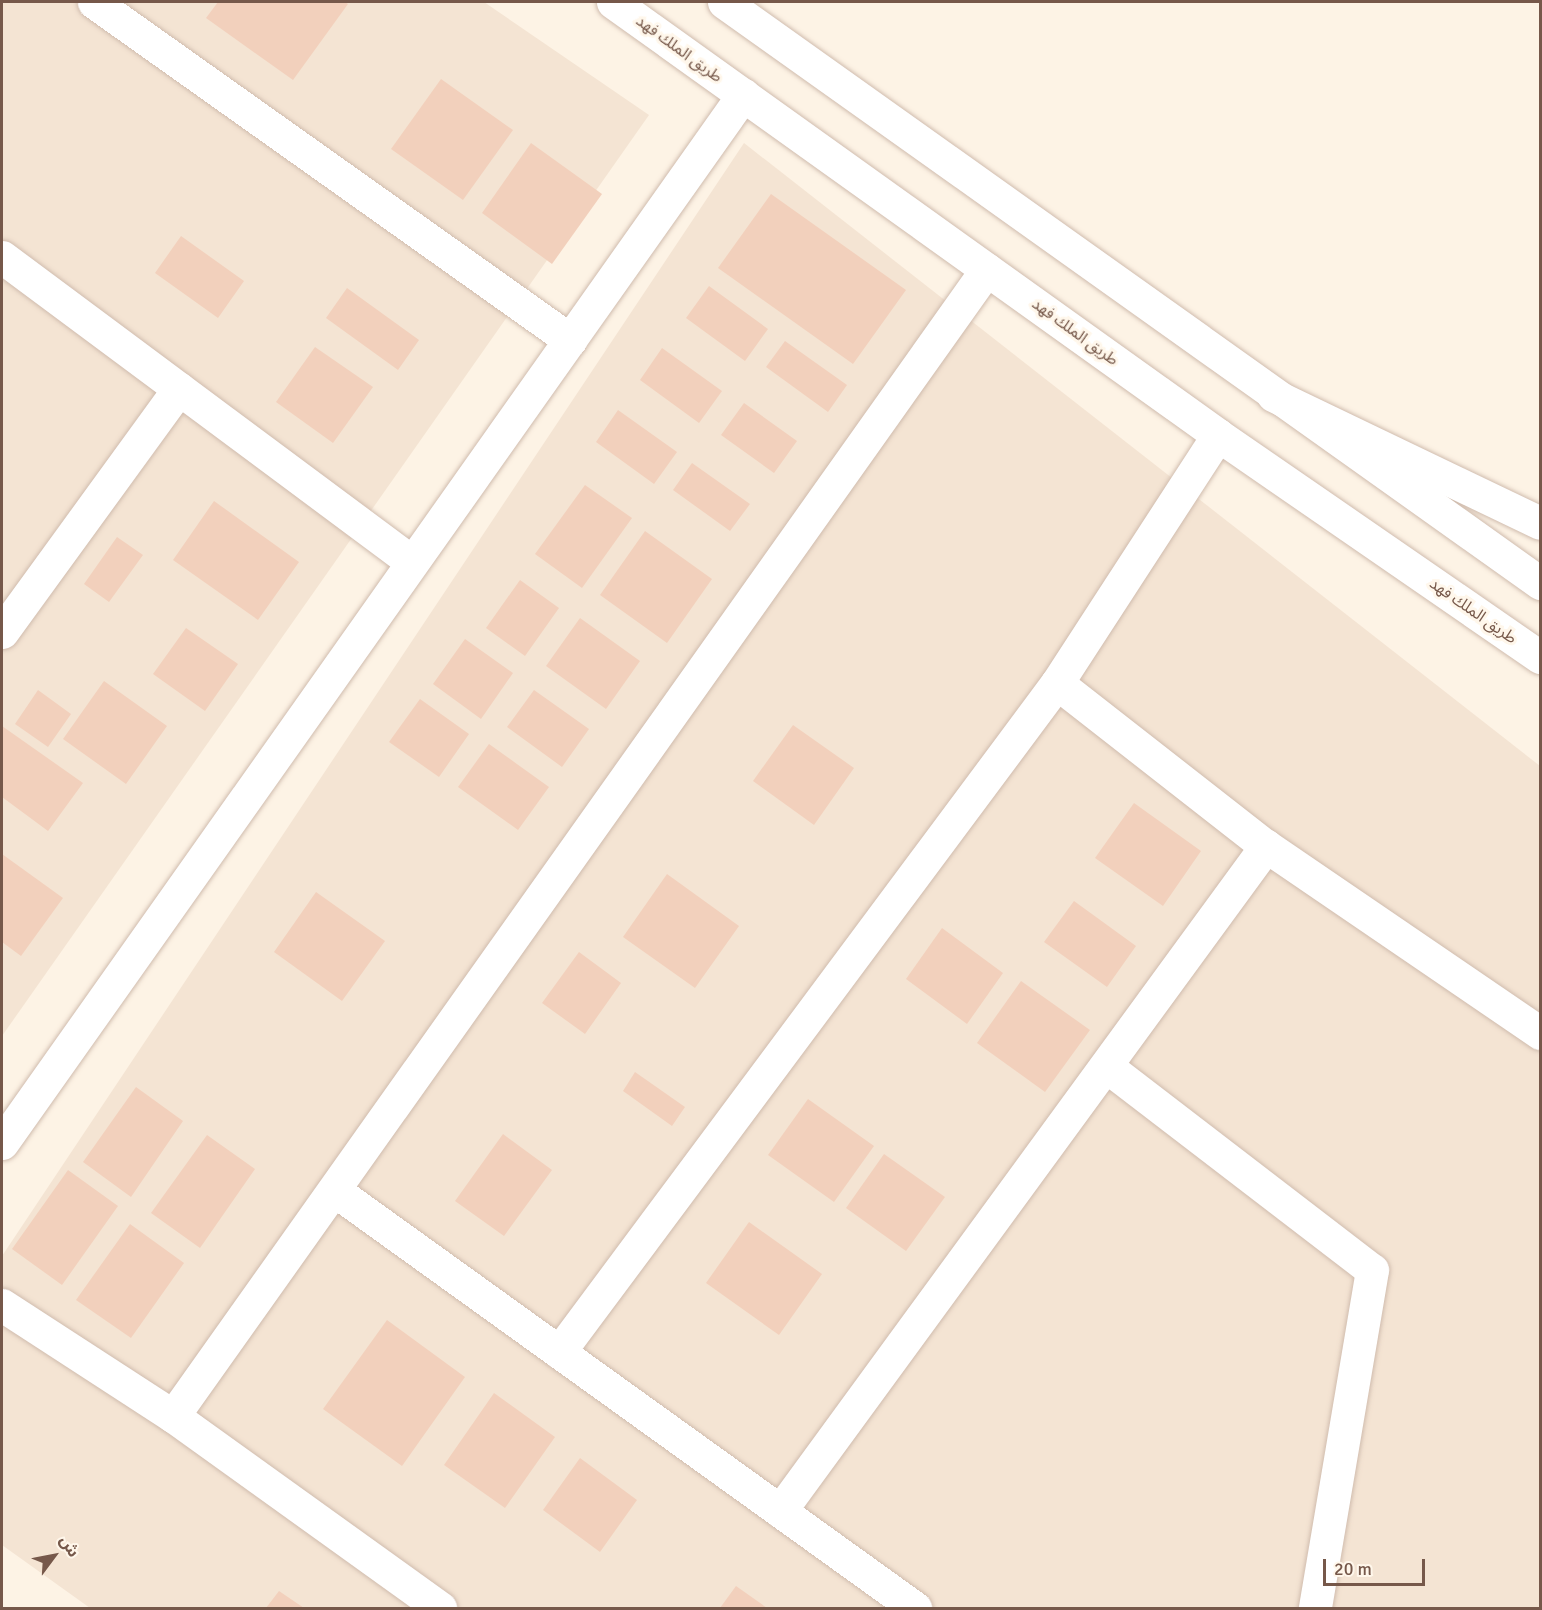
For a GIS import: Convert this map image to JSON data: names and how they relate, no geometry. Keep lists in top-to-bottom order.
{
  "streets": {
    "street": ["طريق الملك فهد"]
  },
  "scale_bar": "20 m",
  "north": "top right"
}
